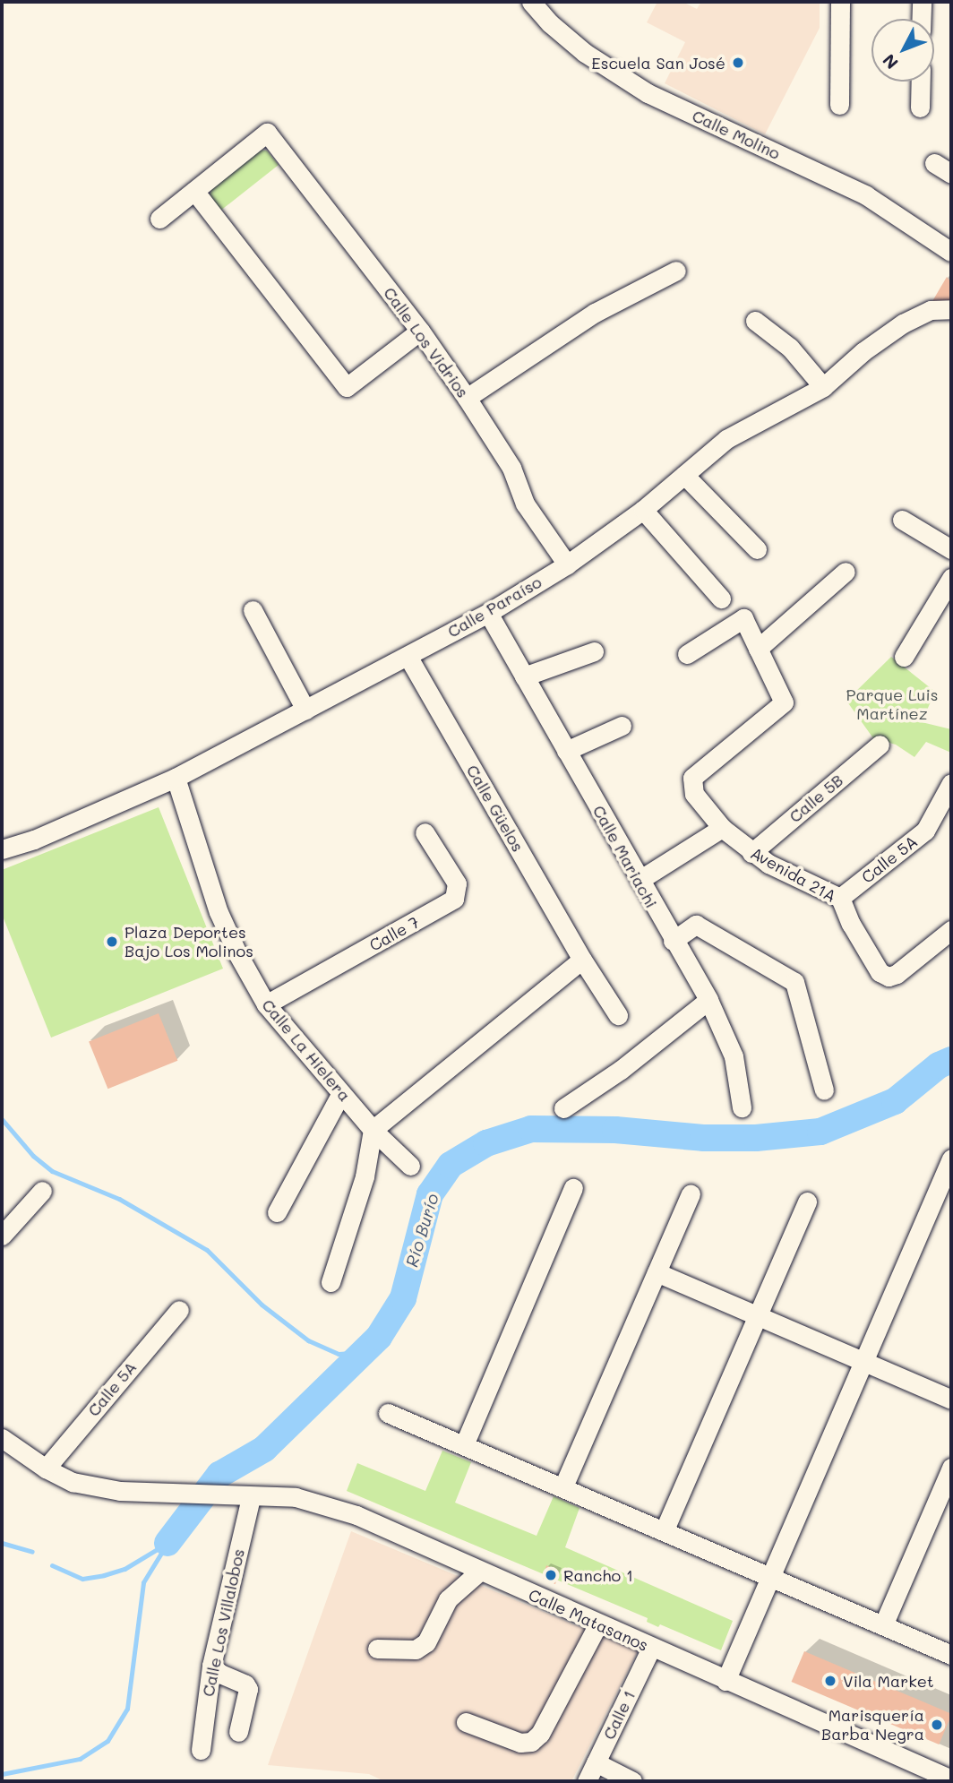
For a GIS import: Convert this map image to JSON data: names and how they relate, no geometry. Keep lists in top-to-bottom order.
{
  "streets": {
    "street": [
      "Calle Molino",
      "Calle Los Vidrios",
      "Calle Paraíso",
      "Calle 5B",
      "Calle Güelos",
      "Calle Mariachi",
      "Calle 5A",
      "Avenida 21A",
      "Calle 7",
      "Calle La Hielera",
      "Calle Matasanos",
      "Calle Los Villalobos",
      "Calle 1"
    ]
  },
  "crossings": [
    ["Calle Los Vidrios", "Calle Paraíso"],
    ["Calle Paraíso", "Calle Güelos"],
    ["Calle Paraíso", "Calle Mariachi"],
    ["Calle Paraíso", "Calle La Hielera"],
    ["Calle 5B", "Avenida 21A"],
    ["Calle 5A", "Avenida 21A"],
    ["Calle 5A", "Calle Matasanos"],
    ["Calle 7", "Calle La Hielera"],
    ["Calle Matasanos", "Calle Los Villalobos"],
    ["Calle Matasanos", "Calle 1"]
  ],
  "water": ["Río Burío"],
  "parks": ["Parque Luis Martínez"],
  "places": [
    "Escuela San José",
    "Plaza Deportes Bajo Los Molinos",
    "Rancho 1",
    "Vila Market",
    "Marisquería Barba Negra"
  ],
  "north": "bottom left"
}
